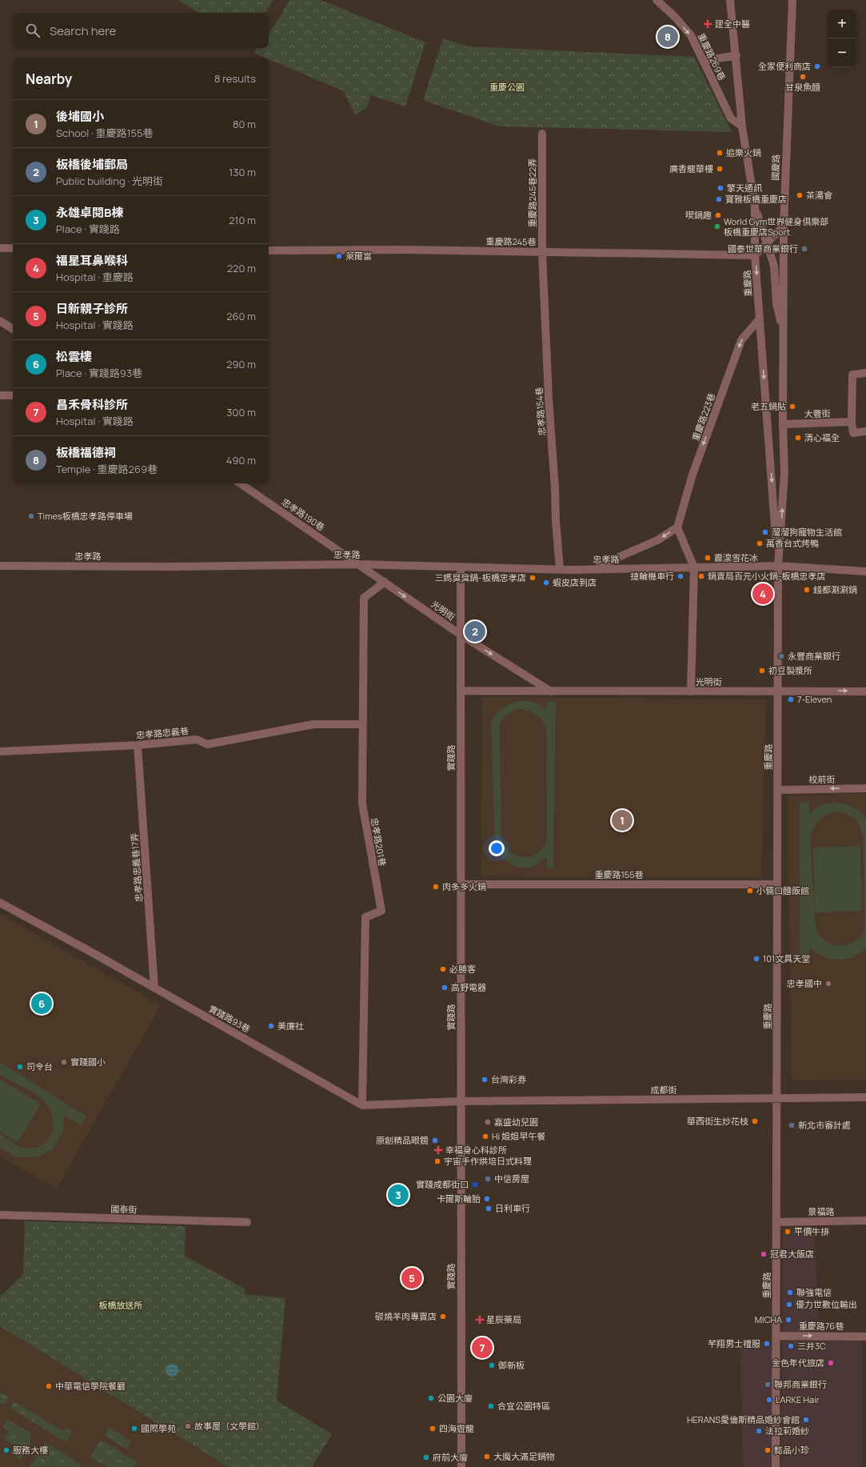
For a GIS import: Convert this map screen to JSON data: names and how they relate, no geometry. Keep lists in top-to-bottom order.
{
  "streets": {
    "street": [
      "重慶路269巷",
      "國慶路",
      "重慶路245巷22弄",
      "重慶路245巷",
      "重慶路",
      "忠孝路154巷",
      "大豐街",
      "重慶路223巷",
      "忠孝路190巷",
      "忠孝路",
      "光明街",
      "忠孝路忠義巷",
      "實踐路",
      "校前街",
      "忠孝路201巷",
      "忠孝路忠義巷17弄",
      "重慶路155巷",
      "實踐路93巷",
      "成都街",
      "國泰街",
      "景福路",
      "重慶路76巷"
    ]
  },
  "crossings": [
    ["重慶路269巷", "重慶路"],
    ["國慶路", "重慶路"],
    ["重慶路245巷22弄", "重慶路245巷"],
    ["重慶路245巷22弄", "忠孝路154巷"],
    ["重慶路245巷", "重慶路"],
    ["重慶路245巷", "忠孝路154巷"],
    ["重慶路", "大豐街"],
    ["重慶路", "重慶路223巷"],
    ["重慶路", "忠孝路"],
    ["重慶路", "光明街"],
    ["重慶路", "校前街"],
    ["重慶路", "重慶路155巷"],
    ["重慶路", "成都街"],
    ["重慶路", "景福路"],
    ["重慶路", "重慶路76巷"],
    ["忠孝路154巷", "忠孝路"],
    ["忠孝路190巷", "忠孝路"],
    ["忠孝路190巷", "光明街"],
    ["忠孝路", "光明街"],
    ["忠孝路", "實踐路"],
    ["光明街", "實踐路"],
    ["光明街", "忠孝路201巷"],
    ["忠孝路忠義巷", "忠孝路201巷"],
    ["忠孝路忠義巷", "忠孝路忠義巷17弄"],
    ["實踐路", "重慶路155巷"],
    ["實踐路", "成都街"],
    ["忠孝路201巷", "實踐路93巷"],
    ["忠孝路忠義巷17弄", "實踐路93巷"]
  ],
  "one_way": [
    "重慶路269巷",
    "重慶路223巷",
    "校前街",
    "重慶路76巷"
  ],
  "parks": ["重慶公園", "板橋放送所"],
  "places": {
    "health": ["建全中醫", "幸福身心科診所", "星辰藥局"],
    "other": [
      "全家便利商店",
      "甘泉魚麵",
      "追樂火鍋",
      "廣香龍華樓",
      "擎天通訊",
      "茶湯會",
      "寶雅板橋重慶店",
      "喫鍋趣",
      "World Gym世界健身俱樂部 板橋重慶店Sport",
      "國泰世華商業銀行",
      "萊爾富",
      "老五鍋貼",
      "清心福全",
      "Times板橋忠孝路停車場",
      "溜溜狗寵物生活館",
      "萬香台式烤鴨",
      "震湶雪花冰",
      "捷輪機車行",
      "鍋賣局百元小火鍋-板橋忠孝店",
      "三媽臭臭鍋-板橋忠孝店",
      "蝦皮店到店",
      "錢都涮涮鍋",
      "永豐商業銀行",
      "初豆製漿所",
      "7-Eleven",
      "肉多多火鍋",
      "小倆口麵飯館",
      "101文具天堂",
      "必勝客",
      "忠孝國中",
      "高野電器",
      "美廉社",
      "實踐國小",
      "司令台",
      "台灣彩券",
      "華西街生炒花枝",
      "嘉盛幼兒園",
      "新北市審計處",
      "Hi 姐姐早午餐",
      "原創精品眼鏡",
      "宇宙手作烘培日式料理",
      "中信房屋",
      "卡爾斯輪胎",
      "日利車行",
      "平價牛排",
      "冠君大飯店",
      "聯強電信",
      "優力世數位輸出",
      "碳燒羊肉專賣店",
      "MICHA",
      "芊翔男士禮服",
      "三井3C",
      "金色年代旅店",
      "御新板",
      "聯邦商業銀行",
      "中華電信學院餐廳",
      "公園大廈",
      "LARKE Hair",
      "合宜公園特區",
      "HERANS愛倫斯精品婚紗會館",
      "故事屋（文學館）",
      "國際學苑",
      "四海遊龍",
      "法拉莉婚紗",
      "服務大樓",
      "懿品小珍",
      "大魔大滿足鍋物",
      "府前大廈"
    ],
    "transit": ["實踐成都街口"]
  },
  "page": {
    "map_buttons": ["+", "−"],
    "search": "Search here",
    "pins": [
      "8",
      "4",
      "2",
      "1",
      "6",
      "3",
      "5",
      "7"
    ],
    "heading": ["Nearby", "8 results"],
    "list": [
      {
        "mark": "1",
        "name": "後埔國小",
        "note": "School · 重慶路155巷",
        "value": "80 m"
      },
      {
        "mark": "2",
        "name": "板橋後埔郵局",
        "note": "Public building · 光明街",
        "value": "130 m"
      },
      {
        "mark": "3",
        "name": "永雄卓閱B棟",
        "note": "Place · 實踐路",
        "value": "210 m"
      },
      {
        "mark": "4",
        "name": "福星耳鼻喉科",
        "note": "Hospital · 重慶路",
        "value": "220 m"
      },
      {
        "mark": "5",
        "name": "日新親子診所",
        "note": "Hospital · 實踐路",
        "value": "260 m"
      },
      {
        "mark": "6",
        "name": "松雲樓",
        "note": "Place · 實踐路93巷",
        "value": "290 m"
      },
      {
        "mark": "7",
        "name": "昌禾骨科診所",
        "note": "Hospital · 實踐路",
        "value": "300 m"
      },
      {
        "mark": "8",
        "name": "板橋福德祠",
        "note": "Temple · 重慶路269巷",
        "value": "490 m"
      }
    ]
  }
}
